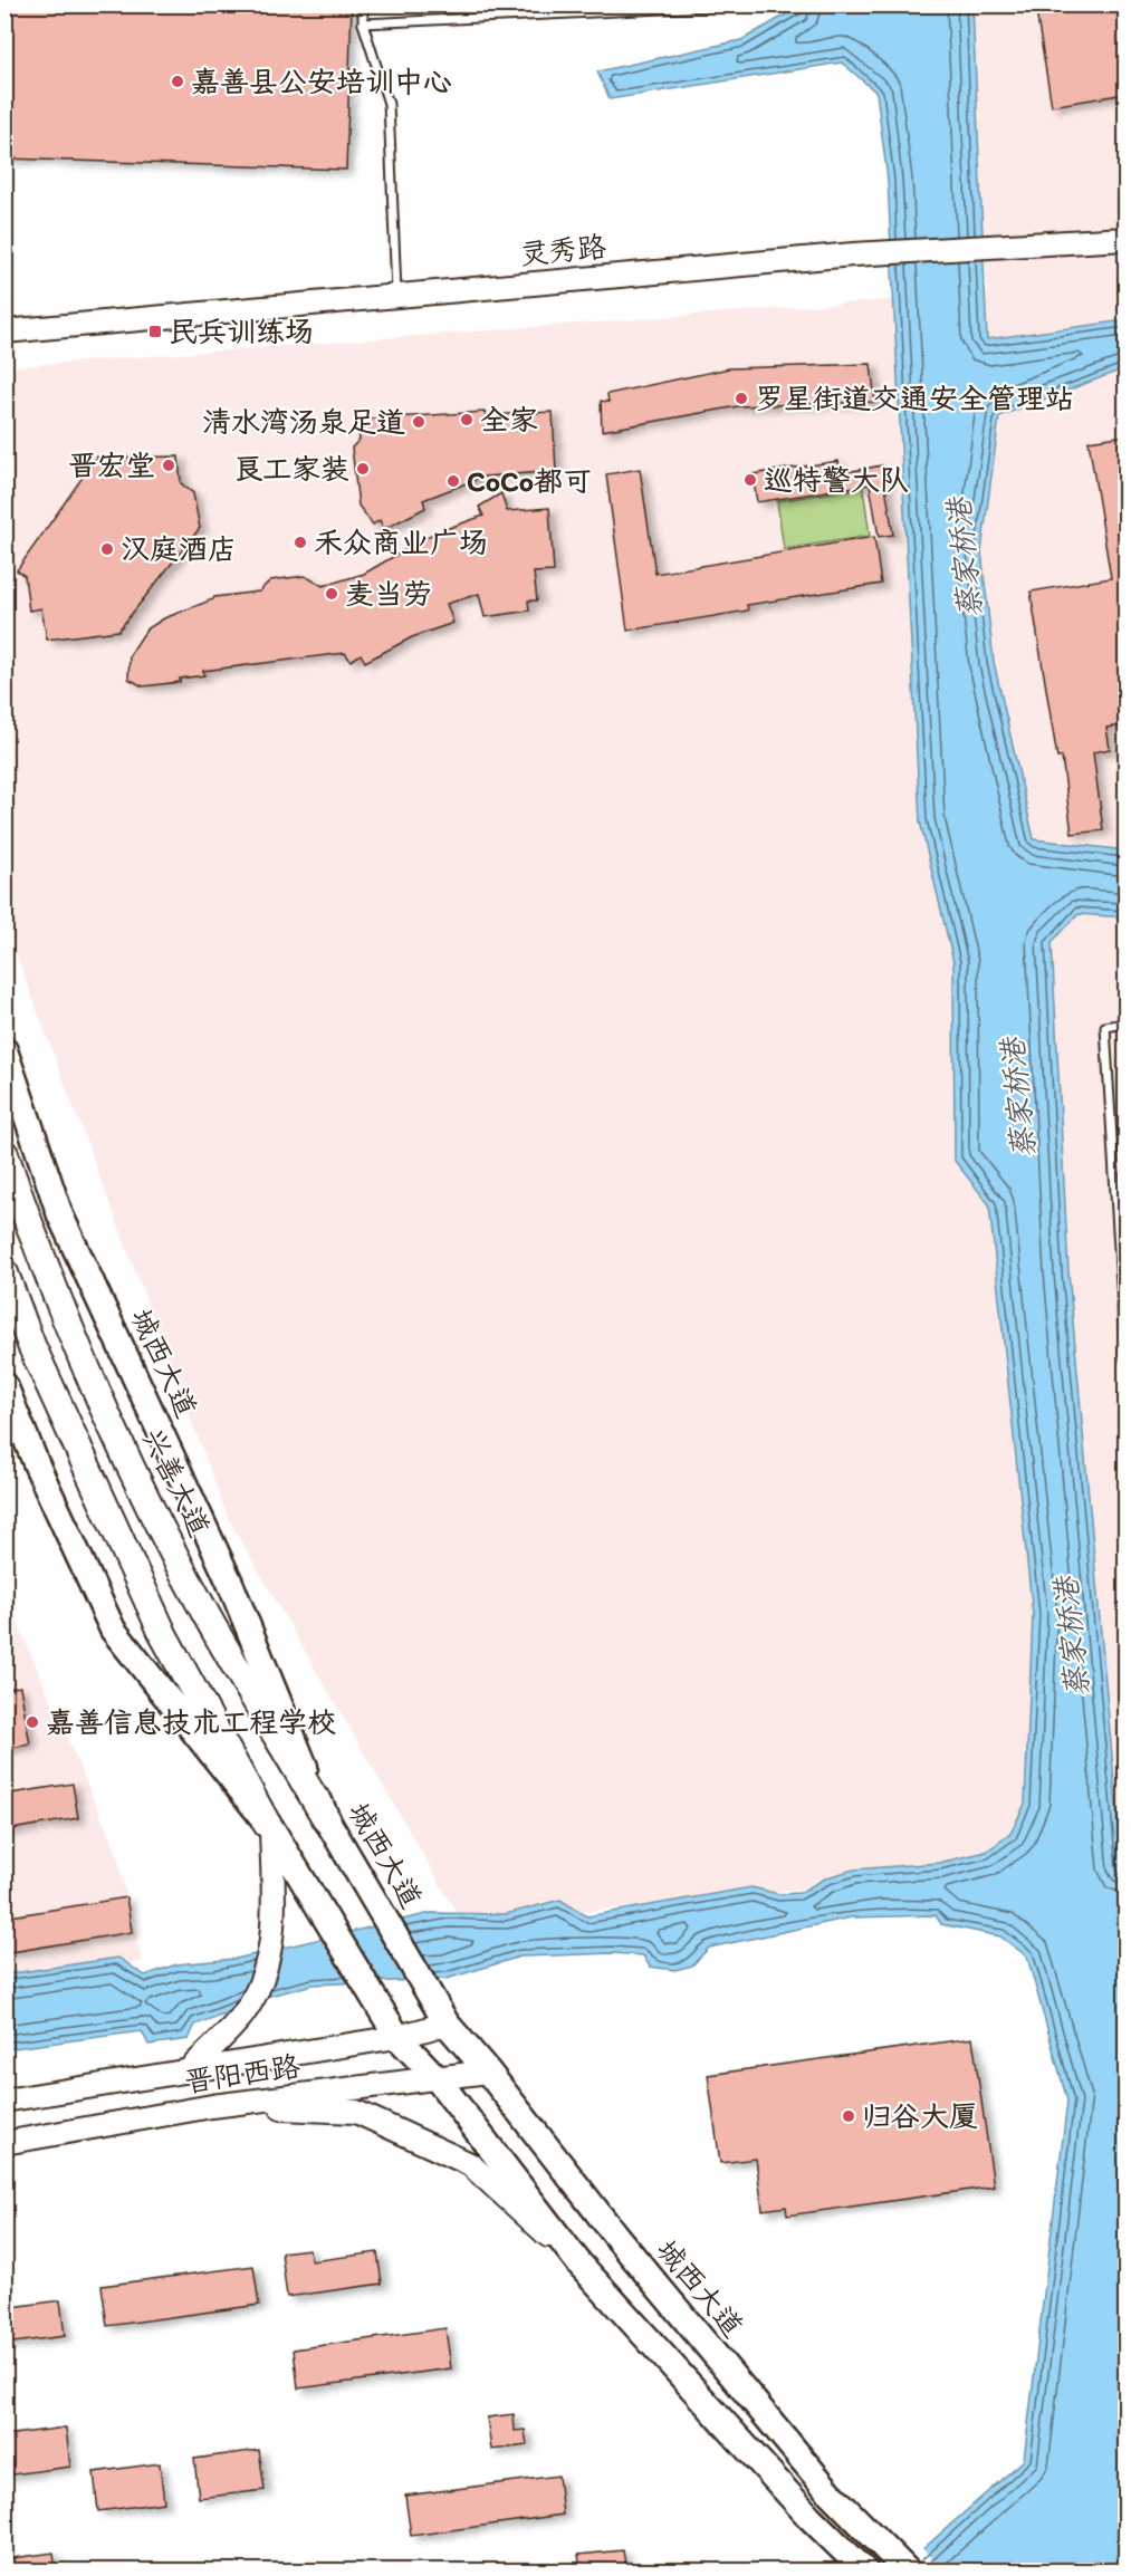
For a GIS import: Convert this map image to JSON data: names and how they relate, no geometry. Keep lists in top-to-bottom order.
{
  "streets": {
    "highway": ["兴善大道"],
    "main road": ["灵秀路", "城西大道", "晋阳西路"]
  },
  "crossings": [
    ["城西大道", "兴善大道"],
    ["城西大道", "晋阳西路"]
  ],
  "water": ["蔡家桥港"],
  "places": {
    "other": [
      "嘉善县公安培训中心",
      "罗星街道交通安全管理站",
      "全家",
      "清水湾汤泉足道",
      "晋宏堂",
      "良工家装",
      "巡特警大队",
      "CoCo都可",
      "禾众商业广场",
      "汉庭酒店",
      "麦当劳",
      "嘉善信息技术工程学校",
      "归谷大厦"
    ],
    "transit": ["民兵训练场"]
  }
}
